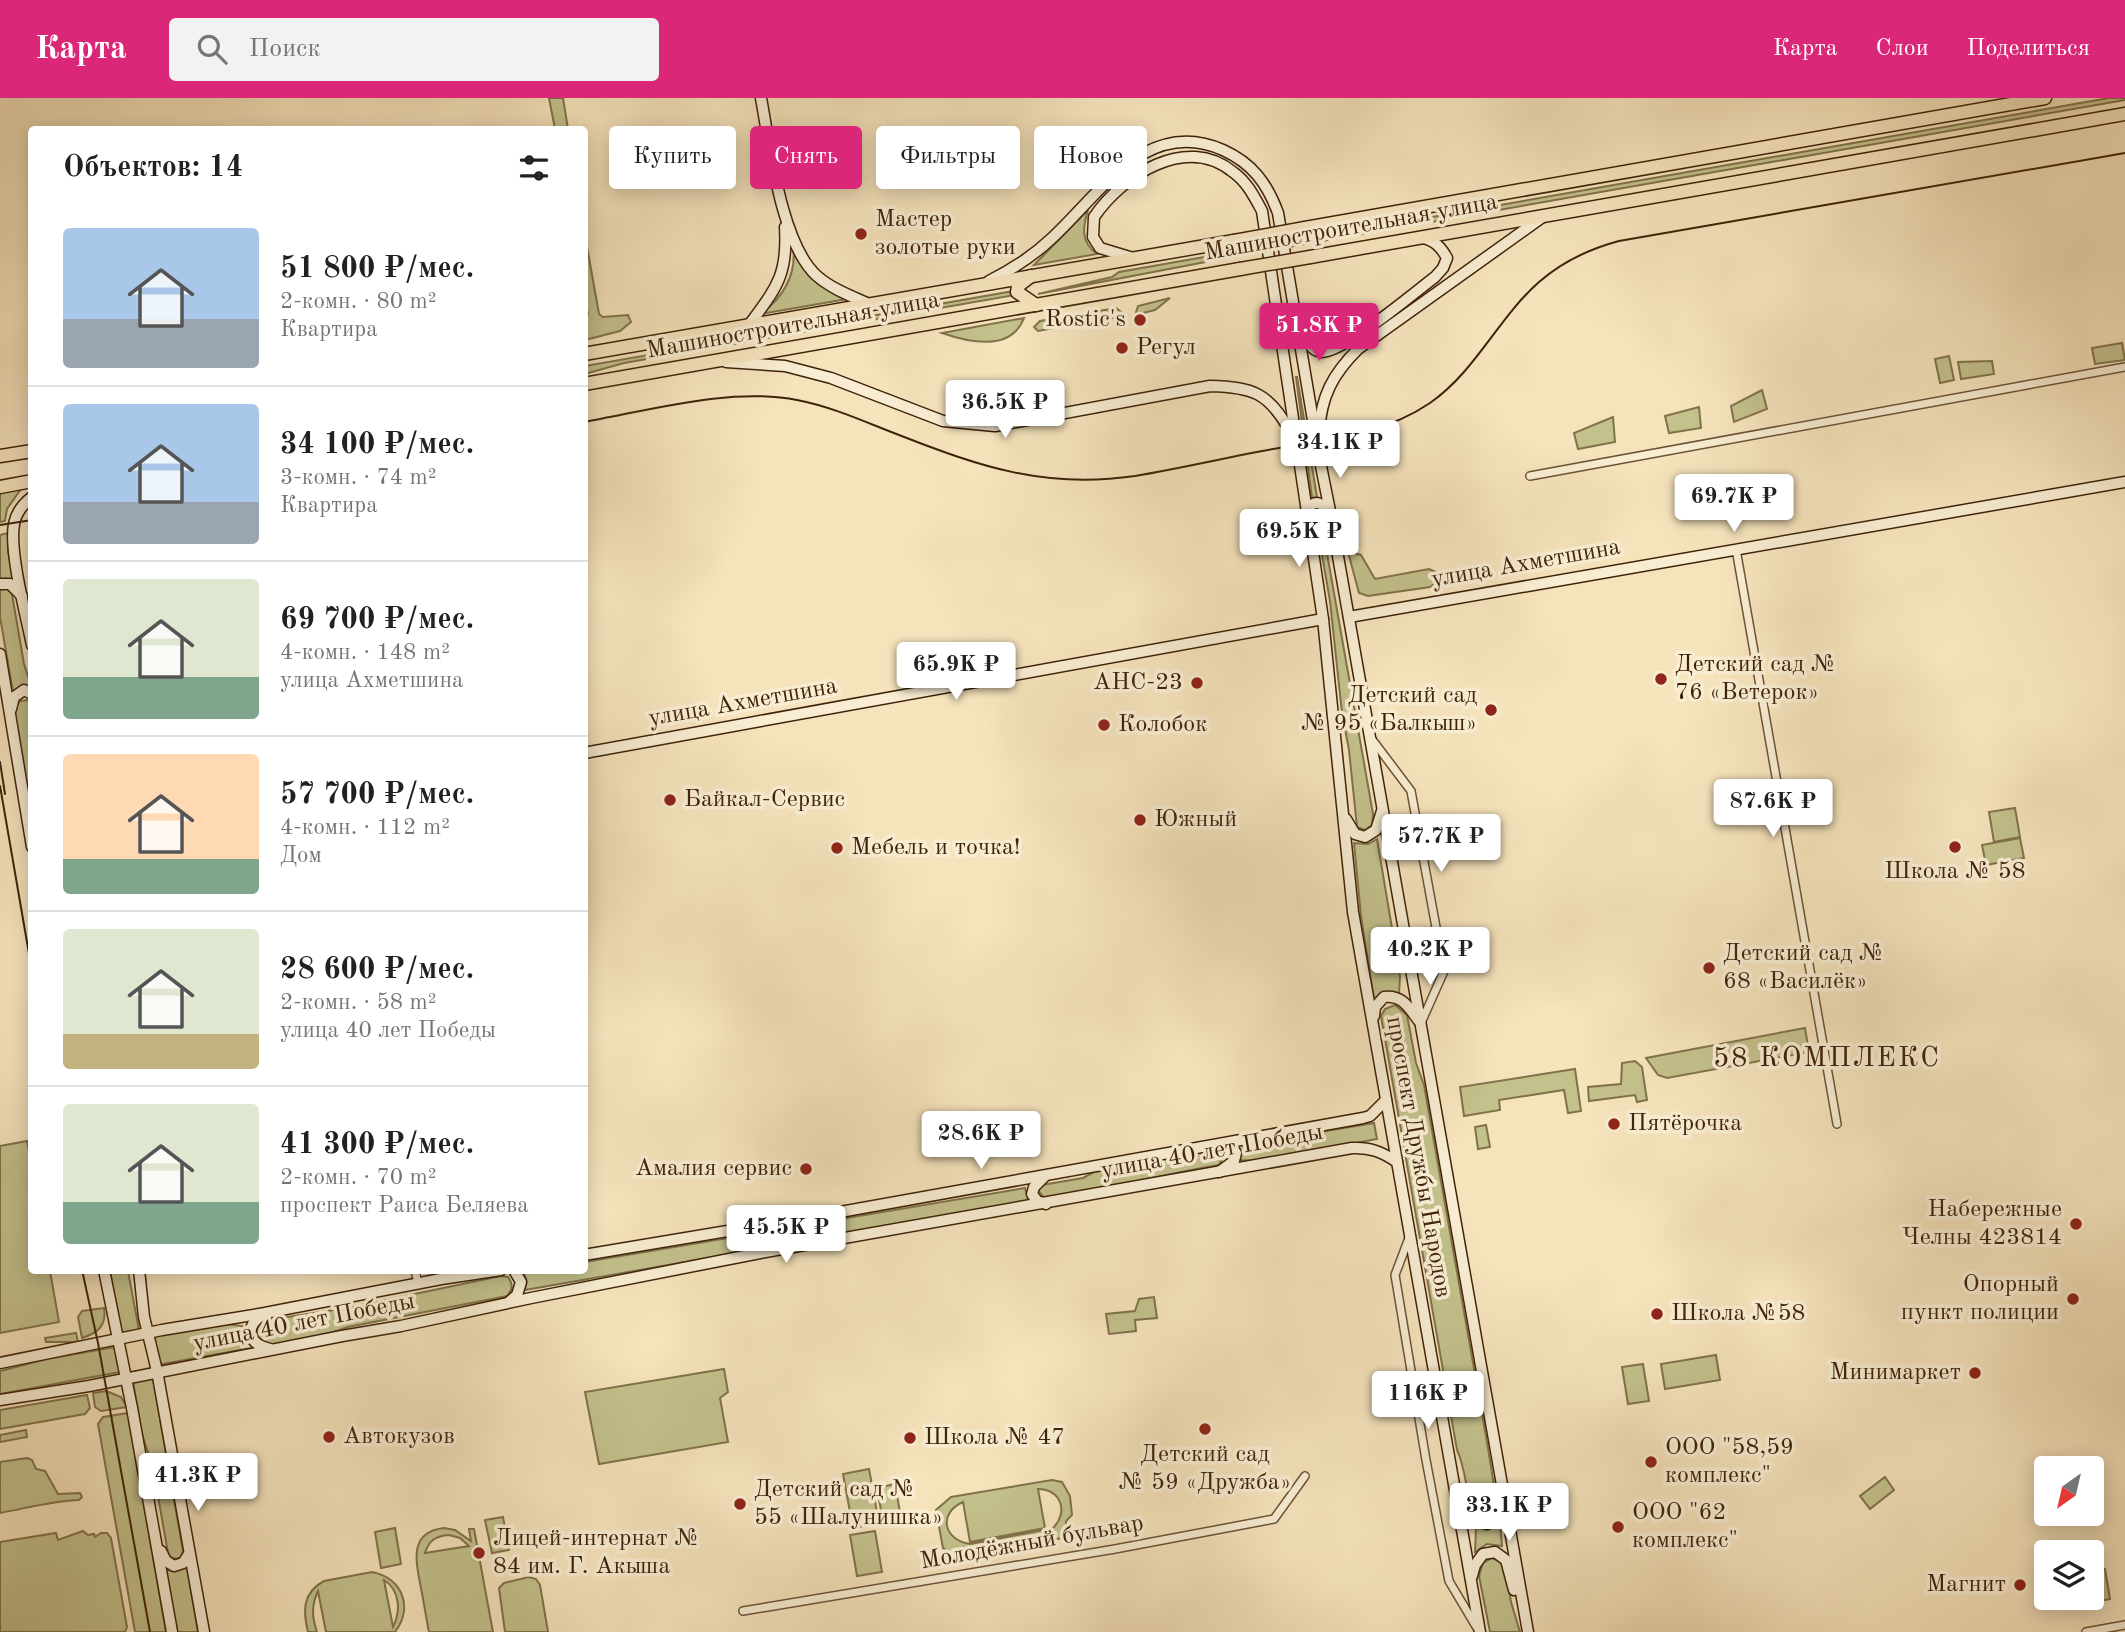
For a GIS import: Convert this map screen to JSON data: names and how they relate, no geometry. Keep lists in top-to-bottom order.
{
  "streets": {
    "main road": ["Машиностроительная улица"],
    "street": [
      "улица Ахметшина",
      "улица 40 лет Победы",
      "проспект Дружбы Народов",
      "Молодёжный бульвар"
    ]
  },
  "crossings": [
    ["Машиностроительная улица", "проспект Дружбы Народов"],
    ["улица Ахметшина", "проспект Дружбы Народов"],
    ["улица 40 лет Победы", "проспект Дружбы Народов"]
  ],
  "districts": ["58 КОМПЛЕКС"],
  "places": [
    "Мастер золотые руки",
    "Rostic's",
    "Регул",
    "Детский сад № 76 «Ветерок»",
    "АНС-23",
    "Детский сад № 95 «Балкыш»",
    "Колобок",
    "Байкал-Сервис",
    "Южный",
    "Школа № 58",
    "Мебель и точка!",
    "Детский сад № 68 «Василёк»",
    "Пятёрочка",
    "Амалия сервис",
    "Набережные Челны 423814",
    "Опорный пункт полиции",
    "Школа №58",
    "Минимаркет",
    "Детский сад № 59 «Дружба»",
    "Автокузов",
    "Школа № 47",
    "ООО \"58,59 комплекс\"",
    "Детский сад № 55 «Шалунишка»",
    "ООО \"62 комплекс\"",
    "Лицей-интернат № 84 им. Г. Акыша",
    "Магнит"
  ],
  "north": "bottom left",
  "page": {
    "header": "Карта",
    "search": "Поиск",
    "nav": ["Карта", "Слои", "Поделиться"],
    "chip": [
      "Купить",
      "Снять",
      "Фильтры",
      "Новое"
    ],
    "heading": "Объектов: 14",
    "list": [
      {
        "name": "51 800 ₽/мес.",
        "note": "2-комн. · 80 m² · Квартира"
      },
      {
        "name": "34 100 ₽/мес.",
        "note": "3-комн. · 74 m² · Квартира"
      },
      {
        "name": "69 700 ₽/мес.",
        "note": "4-комн. · 148 m² · улица Ахметшина"
      },
      {
        "name": "57 700 ₽/мес.",
        "note": "4-комн. · 112 m² · Дом"
      },
      {
        "name": "28 600 ₽/мес.",
        "note": "2-комн. · 58 m² · улица 40 лет Победы"
      },
      {
        "name": "41 300 ₽/мес.",
        "note": "2-комн. · 70 m² · проспект Раиса Беляева"
      }
    ],
    "price": [
      "51.8K ₽",
      "36.5K ₽",
      "34.1K ₽",
      "69.7K ₽",
      "69.5K ₽",
      "65.9K ₽",
      "87.6K ₽",
      "57.7K ₽",
      "40.2K ₽",
      "28.6K ₽",
      "45.5K ₽",
      "116K ₽",
      "41.3K ₽",
      "33.1K ₽"
    ]
  }
}
